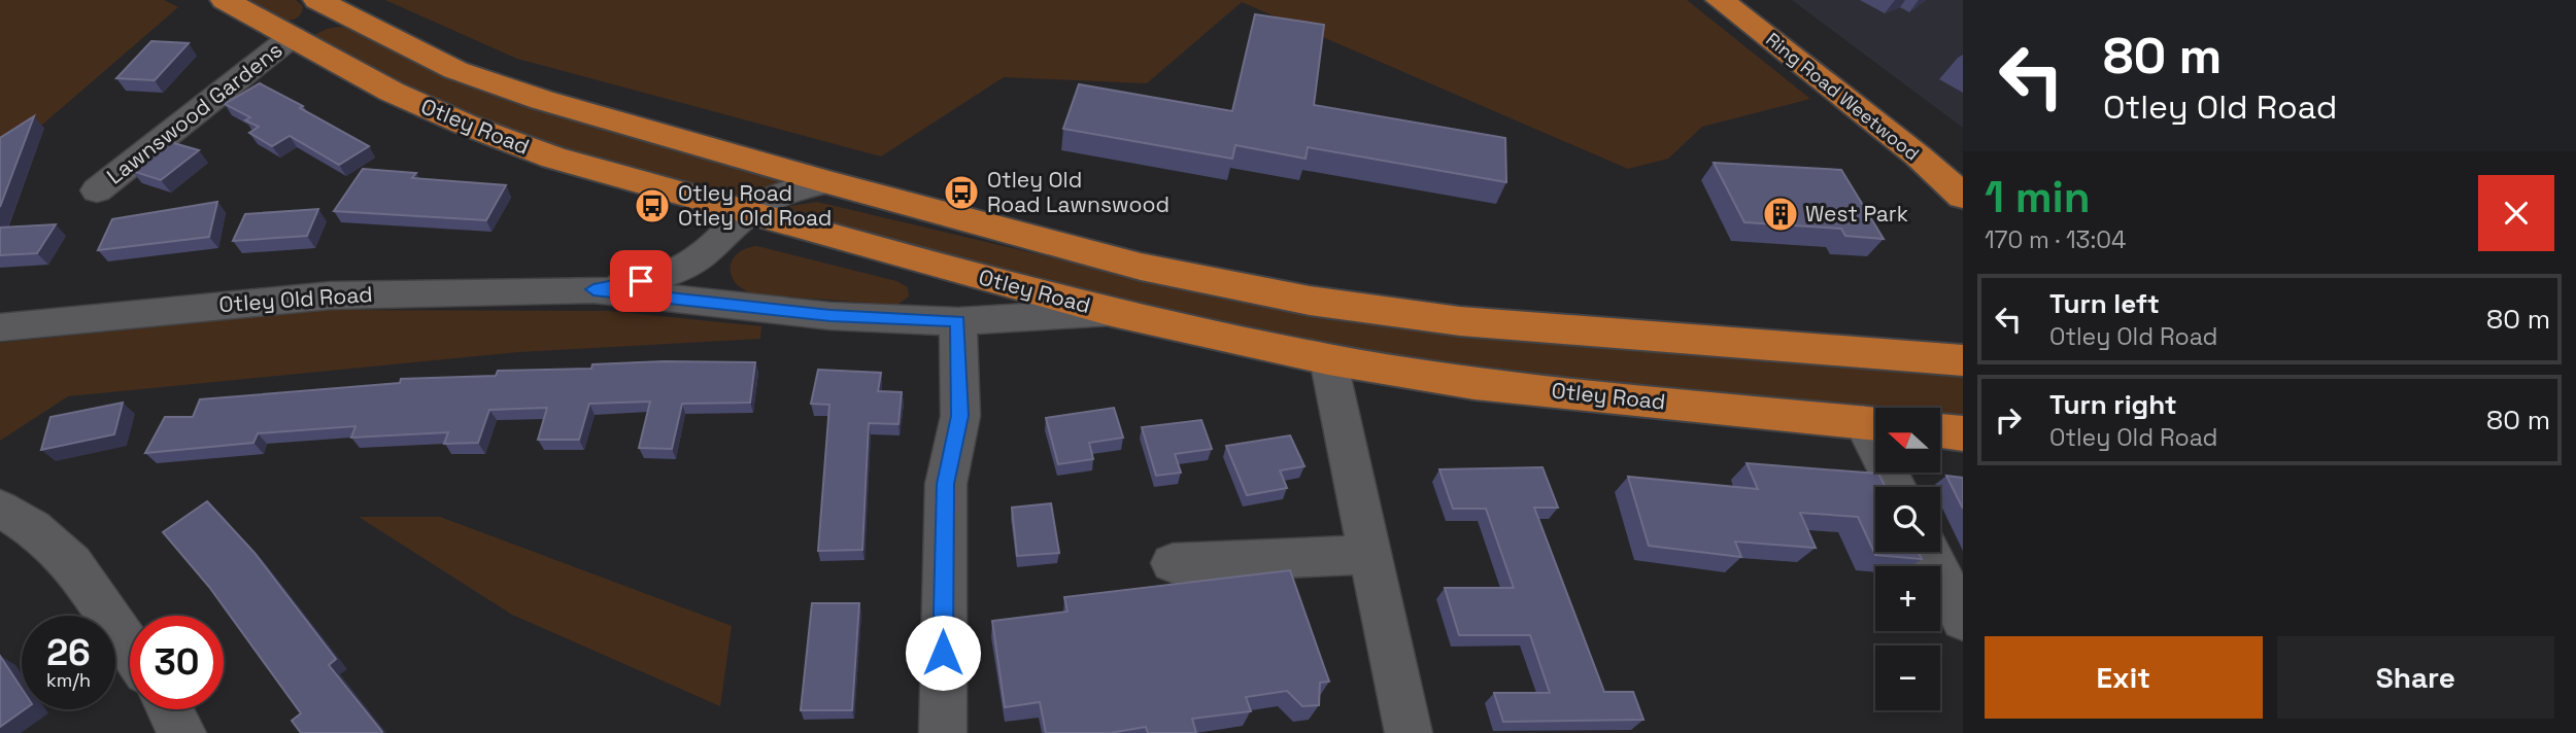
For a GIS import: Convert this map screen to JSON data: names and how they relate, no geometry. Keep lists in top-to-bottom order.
{
  "streets": {
    "highway": ["Ring Road Weetwood", "Otley Road"],
    "street": ["Lawnswood Gardens", "Otley Old Road"]
  },
  "crossings": [
    ["Lawnswood Gardens", "Otley Road"],
    ["Otley Road", "Otley Old Road"]
  ],
  "places": {
    "bus stop": ["Otley Old Road Lawnswood", "Otley Road Otley Old Road"],
    "building": ["West Park"]
  },
  "north": "left",
  "page": {
    "turn": ["80 m", "Otley Old Road"],
    "heading": ["1 min", "170 m · 13:04"],
    "list": [
      {
        "name": "Turn left",
        "note": "Otley Old Road",
        "value": "80 m"
      },
      {
        "name": "Turn right",
        "note": "Otley Old Road",
        "value": "80 m"
      }
    ],
    "map_buttons": ["+", "−"],
    "speed": "26 km/h",
    "limit": "30",
    "buttons": ["Exit", "Share"]
  }
}
